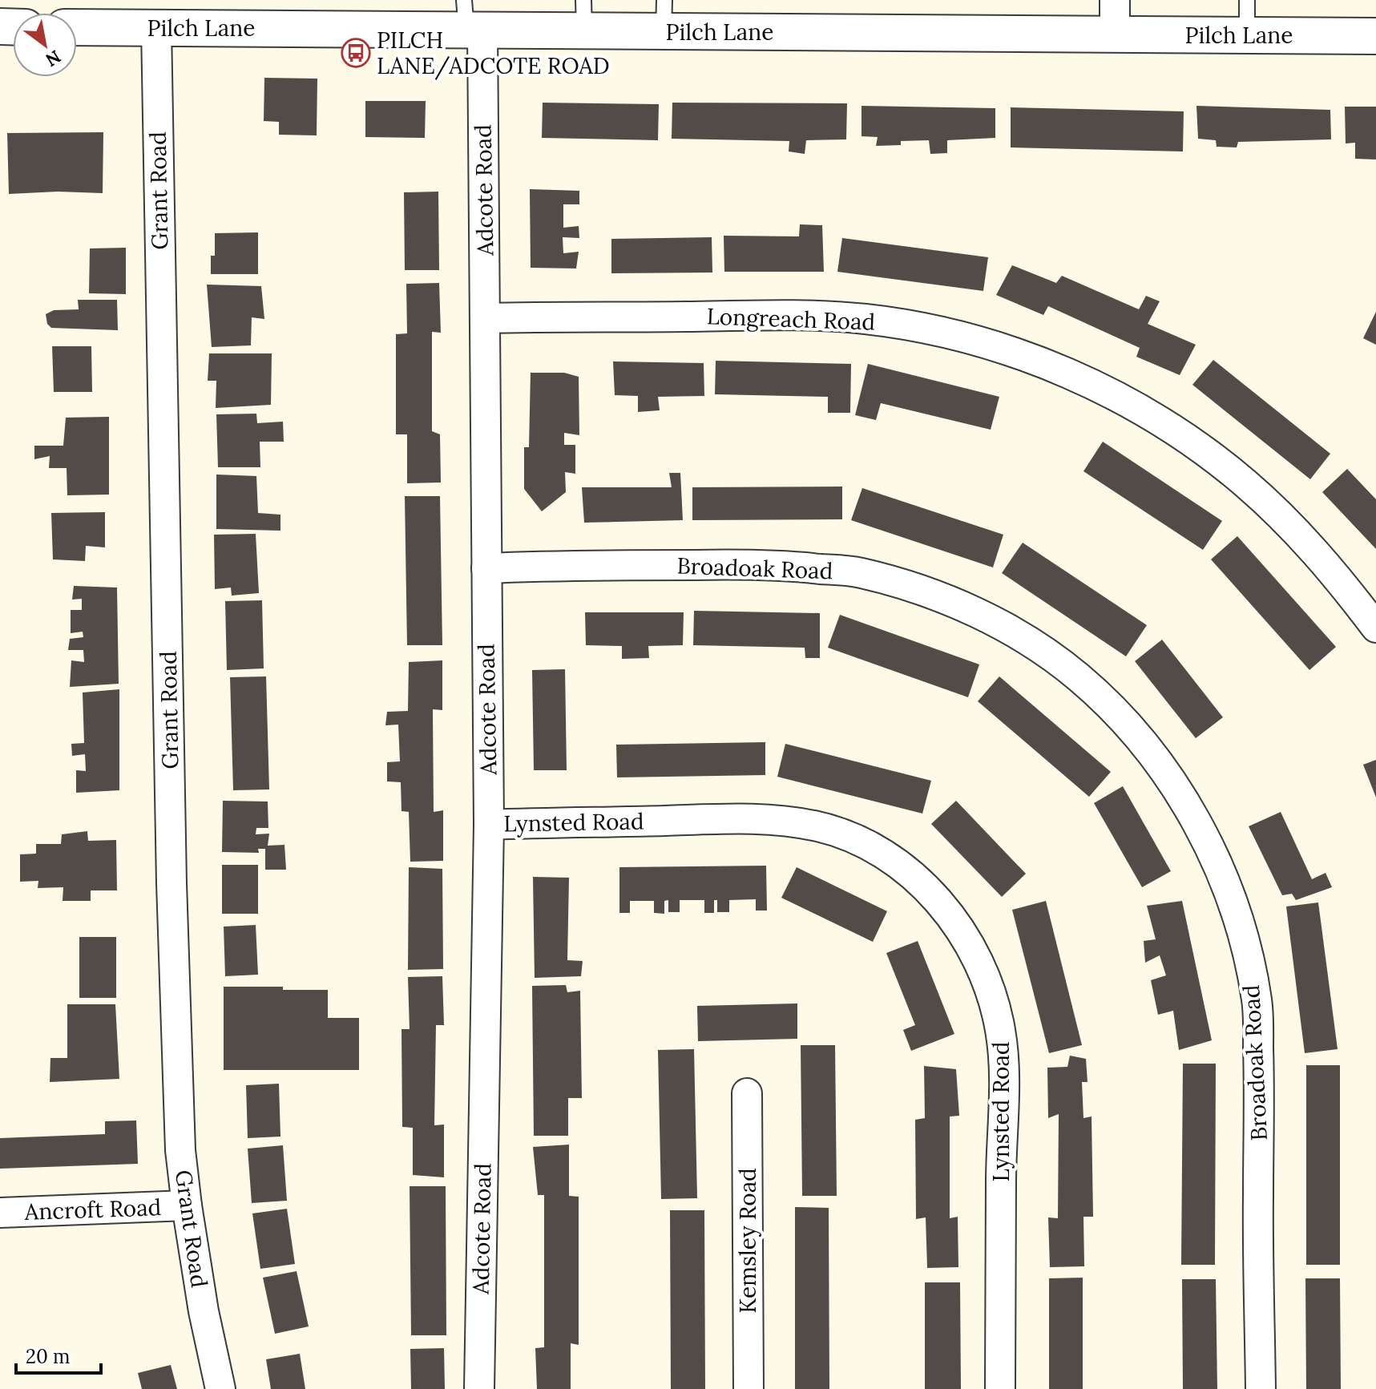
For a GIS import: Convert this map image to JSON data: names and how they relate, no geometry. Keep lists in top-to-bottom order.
{
  "streets": {
    "street": [
      "Pilch Lane",
      "Adcote Road",
      "Grant Road",
      "Longreach Road",
      "Broadoak Road",
      "Lynsted Road",
      "Ancroft Road",
      "Kemsley Road"
    ]
  },
  "crossings": [
    ["Pilch Lane", "Adcote Road"],
    ["Pilch Lane", "Grant Road"],
    ["Adcote Road", "Longreach Road"],
    ["Adcote Road", "Broadoak Road"],
    ["Adcote Road", "Lynsted Road"],
    ["Grant Road", "Ancroft Road"]
  ],
  "places": {
    "bus stop": ["PILCH LANE/ADCOTE ROAD"]
  },
  "scale_bar": "20 m",
  "north": "bottom right"
}
